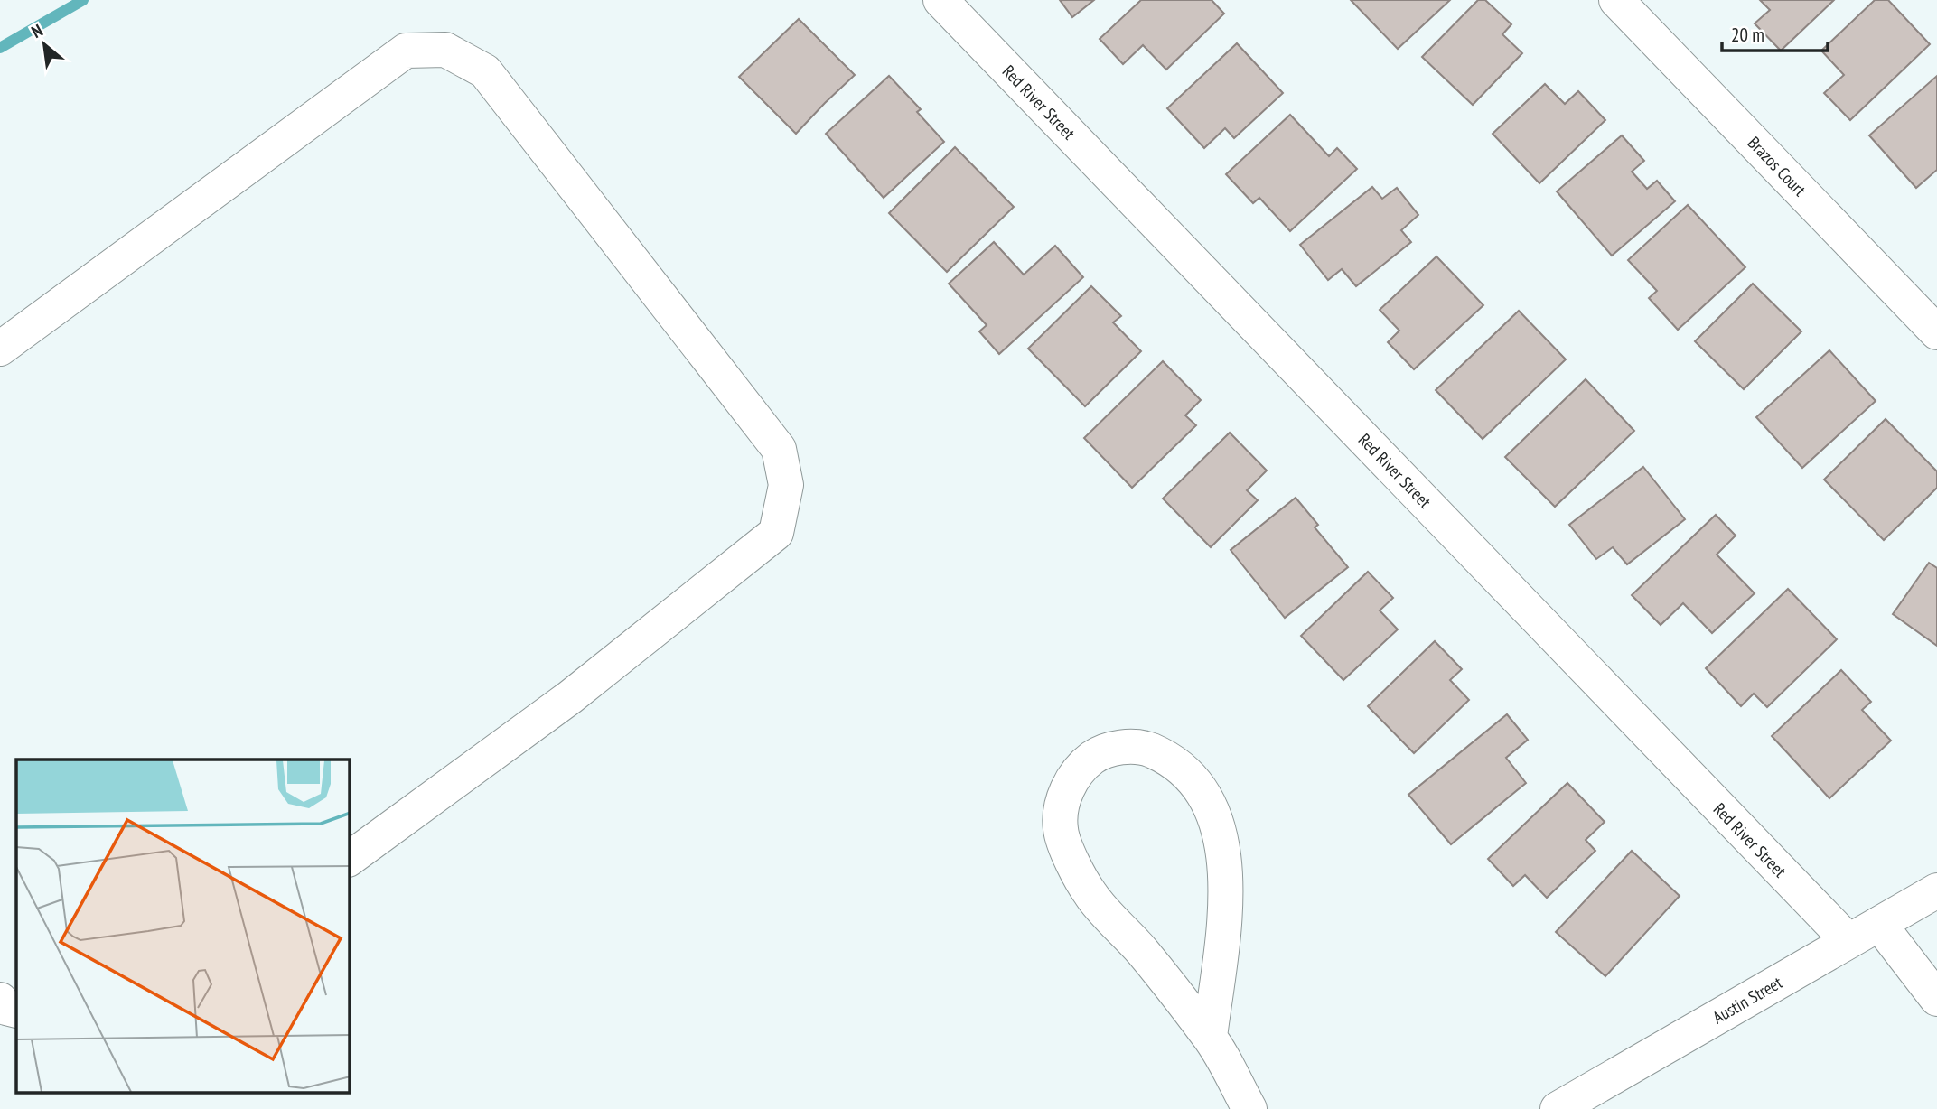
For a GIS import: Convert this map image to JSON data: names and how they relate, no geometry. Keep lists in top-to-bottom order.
{
  "streets": {
    "street": ["Red River Street", "Brazos Court", "Austin Street"]
  },
  "crossings": [
    ["Red River Street", "Austin Street"]
  ],
  "scale_bar": "20 m",
  "north": "top left"
}
